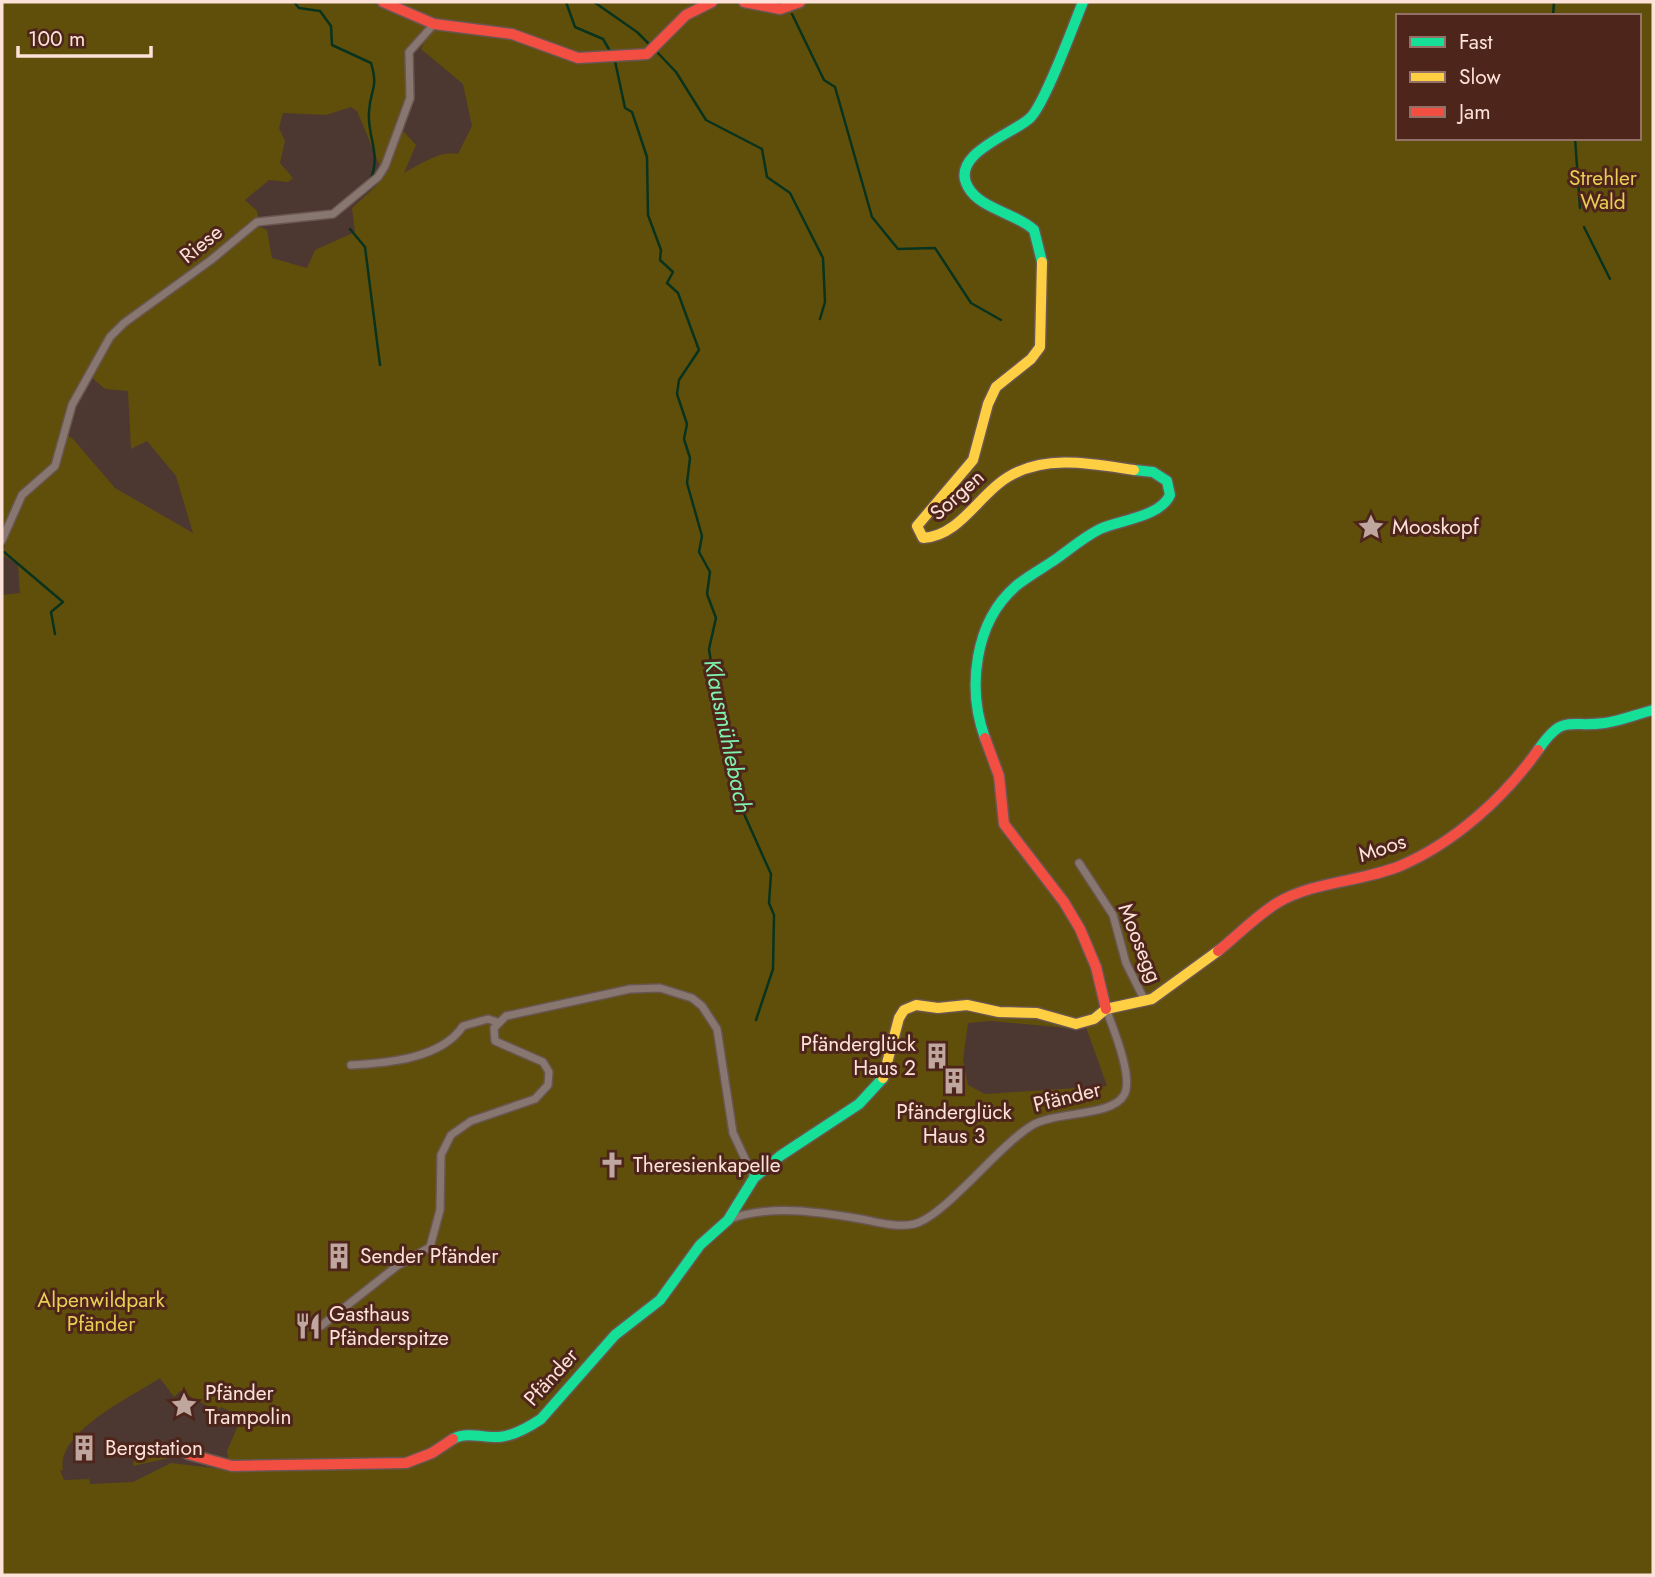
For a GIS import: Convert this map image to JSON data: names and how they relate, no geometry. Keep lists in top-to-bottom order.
{
  "streets": {
    "street": [
      "Riese",
      "Sorgen",
      "Moos",
      "Moosegg",
      "Pfänder"
    ]
  },
  "crossings": [
    ["Sorgen", "Moos"],
    ["Sorgen", "Pfänder"],
    ["Moos", "Moosegg"],
    ["Moos", "Pfänder"]
  ],
  "water": ["Klausmühlebach"],
  "parks": ["Strehler Wald", "Alpenwildpark Pfänder"],
  "places": {
    "place": ["Mooskopf", "Pfänder Trampolin"],
    "building": [
      "Pfänderglück Haus 2",
      "Pfänderglück Haus 3",
      "Sender Pfänder",
      "Bergstation"
    ],
    "church": ["Theresienkapelle"],
    "restaurant": ["Gasthaus Pfänderspitze"]
  },
  "legend": ["Fast", "Slow", "Jam"],
  "scale_bar": "100 m"
}
